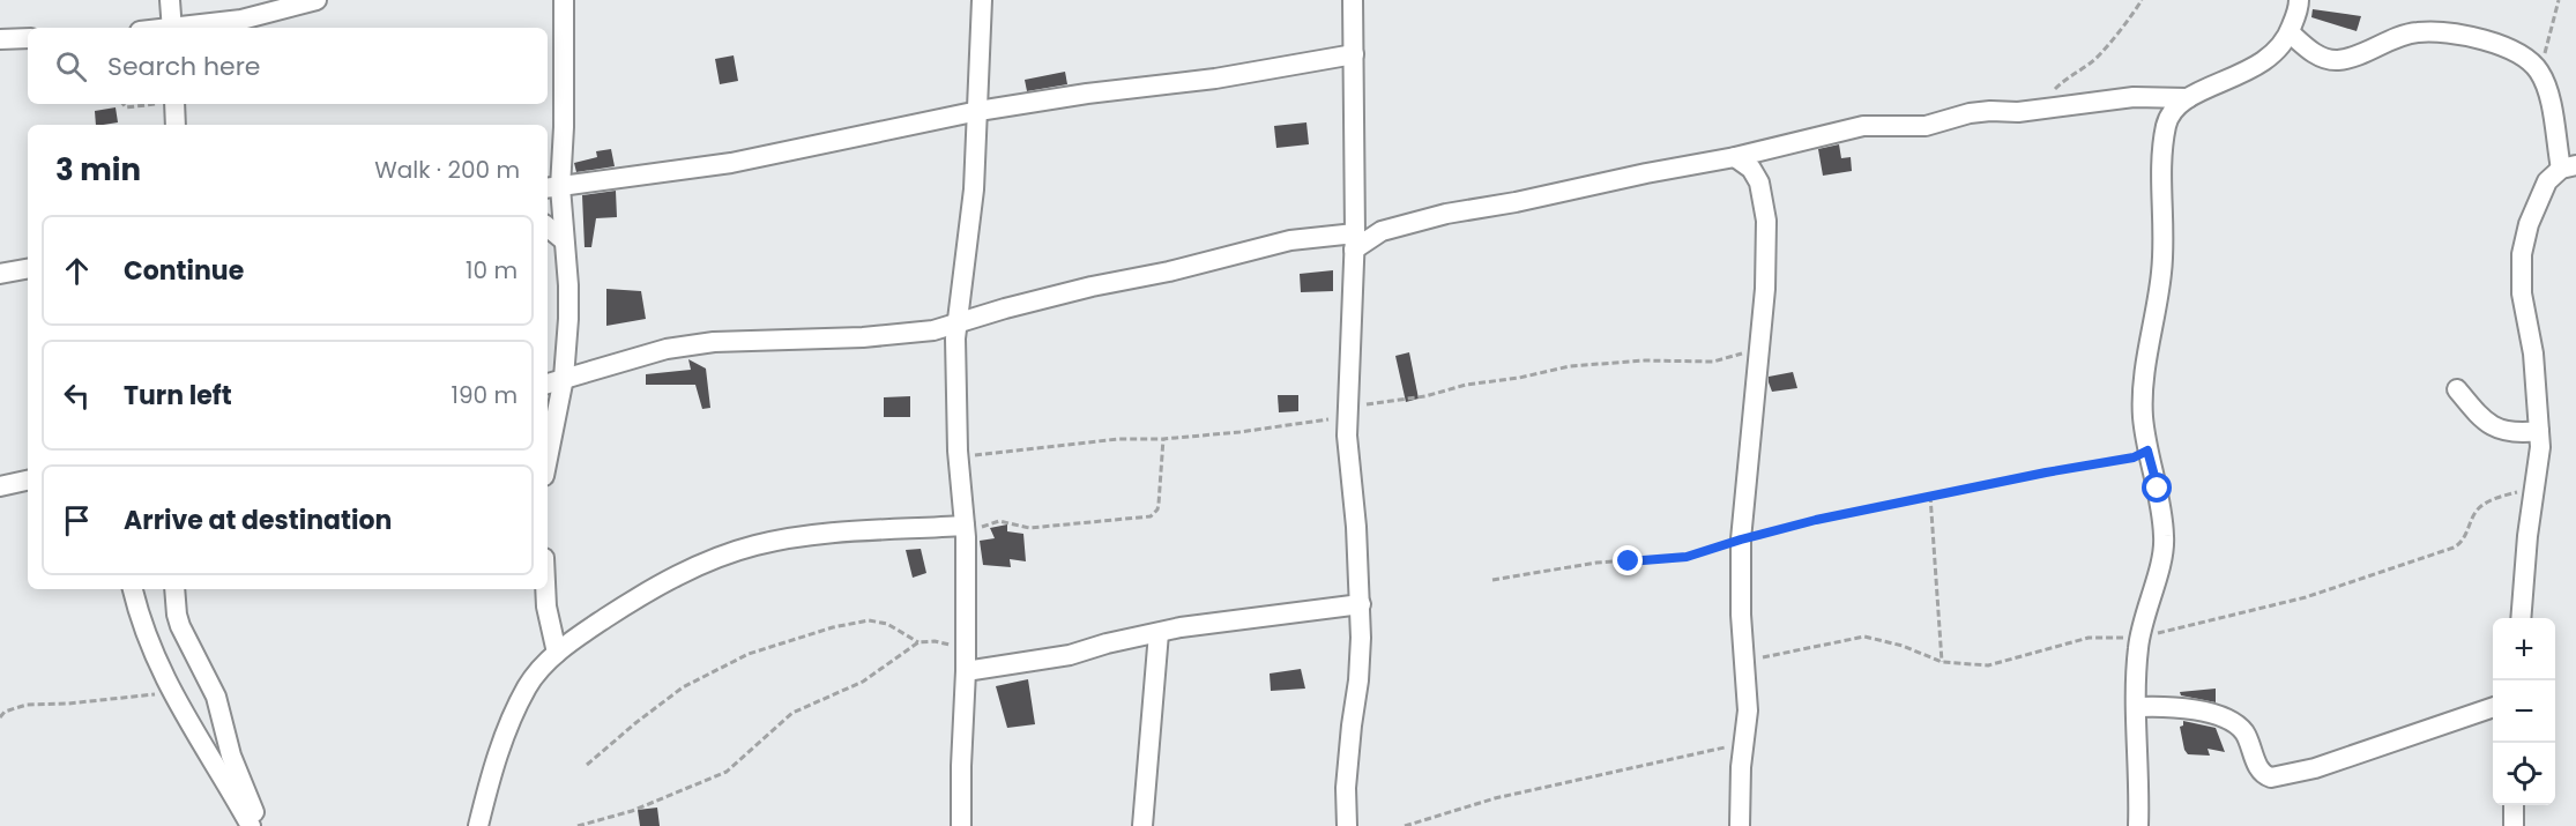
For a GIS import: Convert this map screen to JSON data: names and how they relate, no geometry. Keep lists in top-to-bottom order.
{
  "page": {
    "search": "Search here",
    "heading": ["3 min", "Walk · 200 m"],
    "list": [
      ["Continue", "10 m"],
      ["Turn left", "190 m"],
      "Arrive at destination"
    ],
    "map_buttons": ["+", "−"]
  }
}
